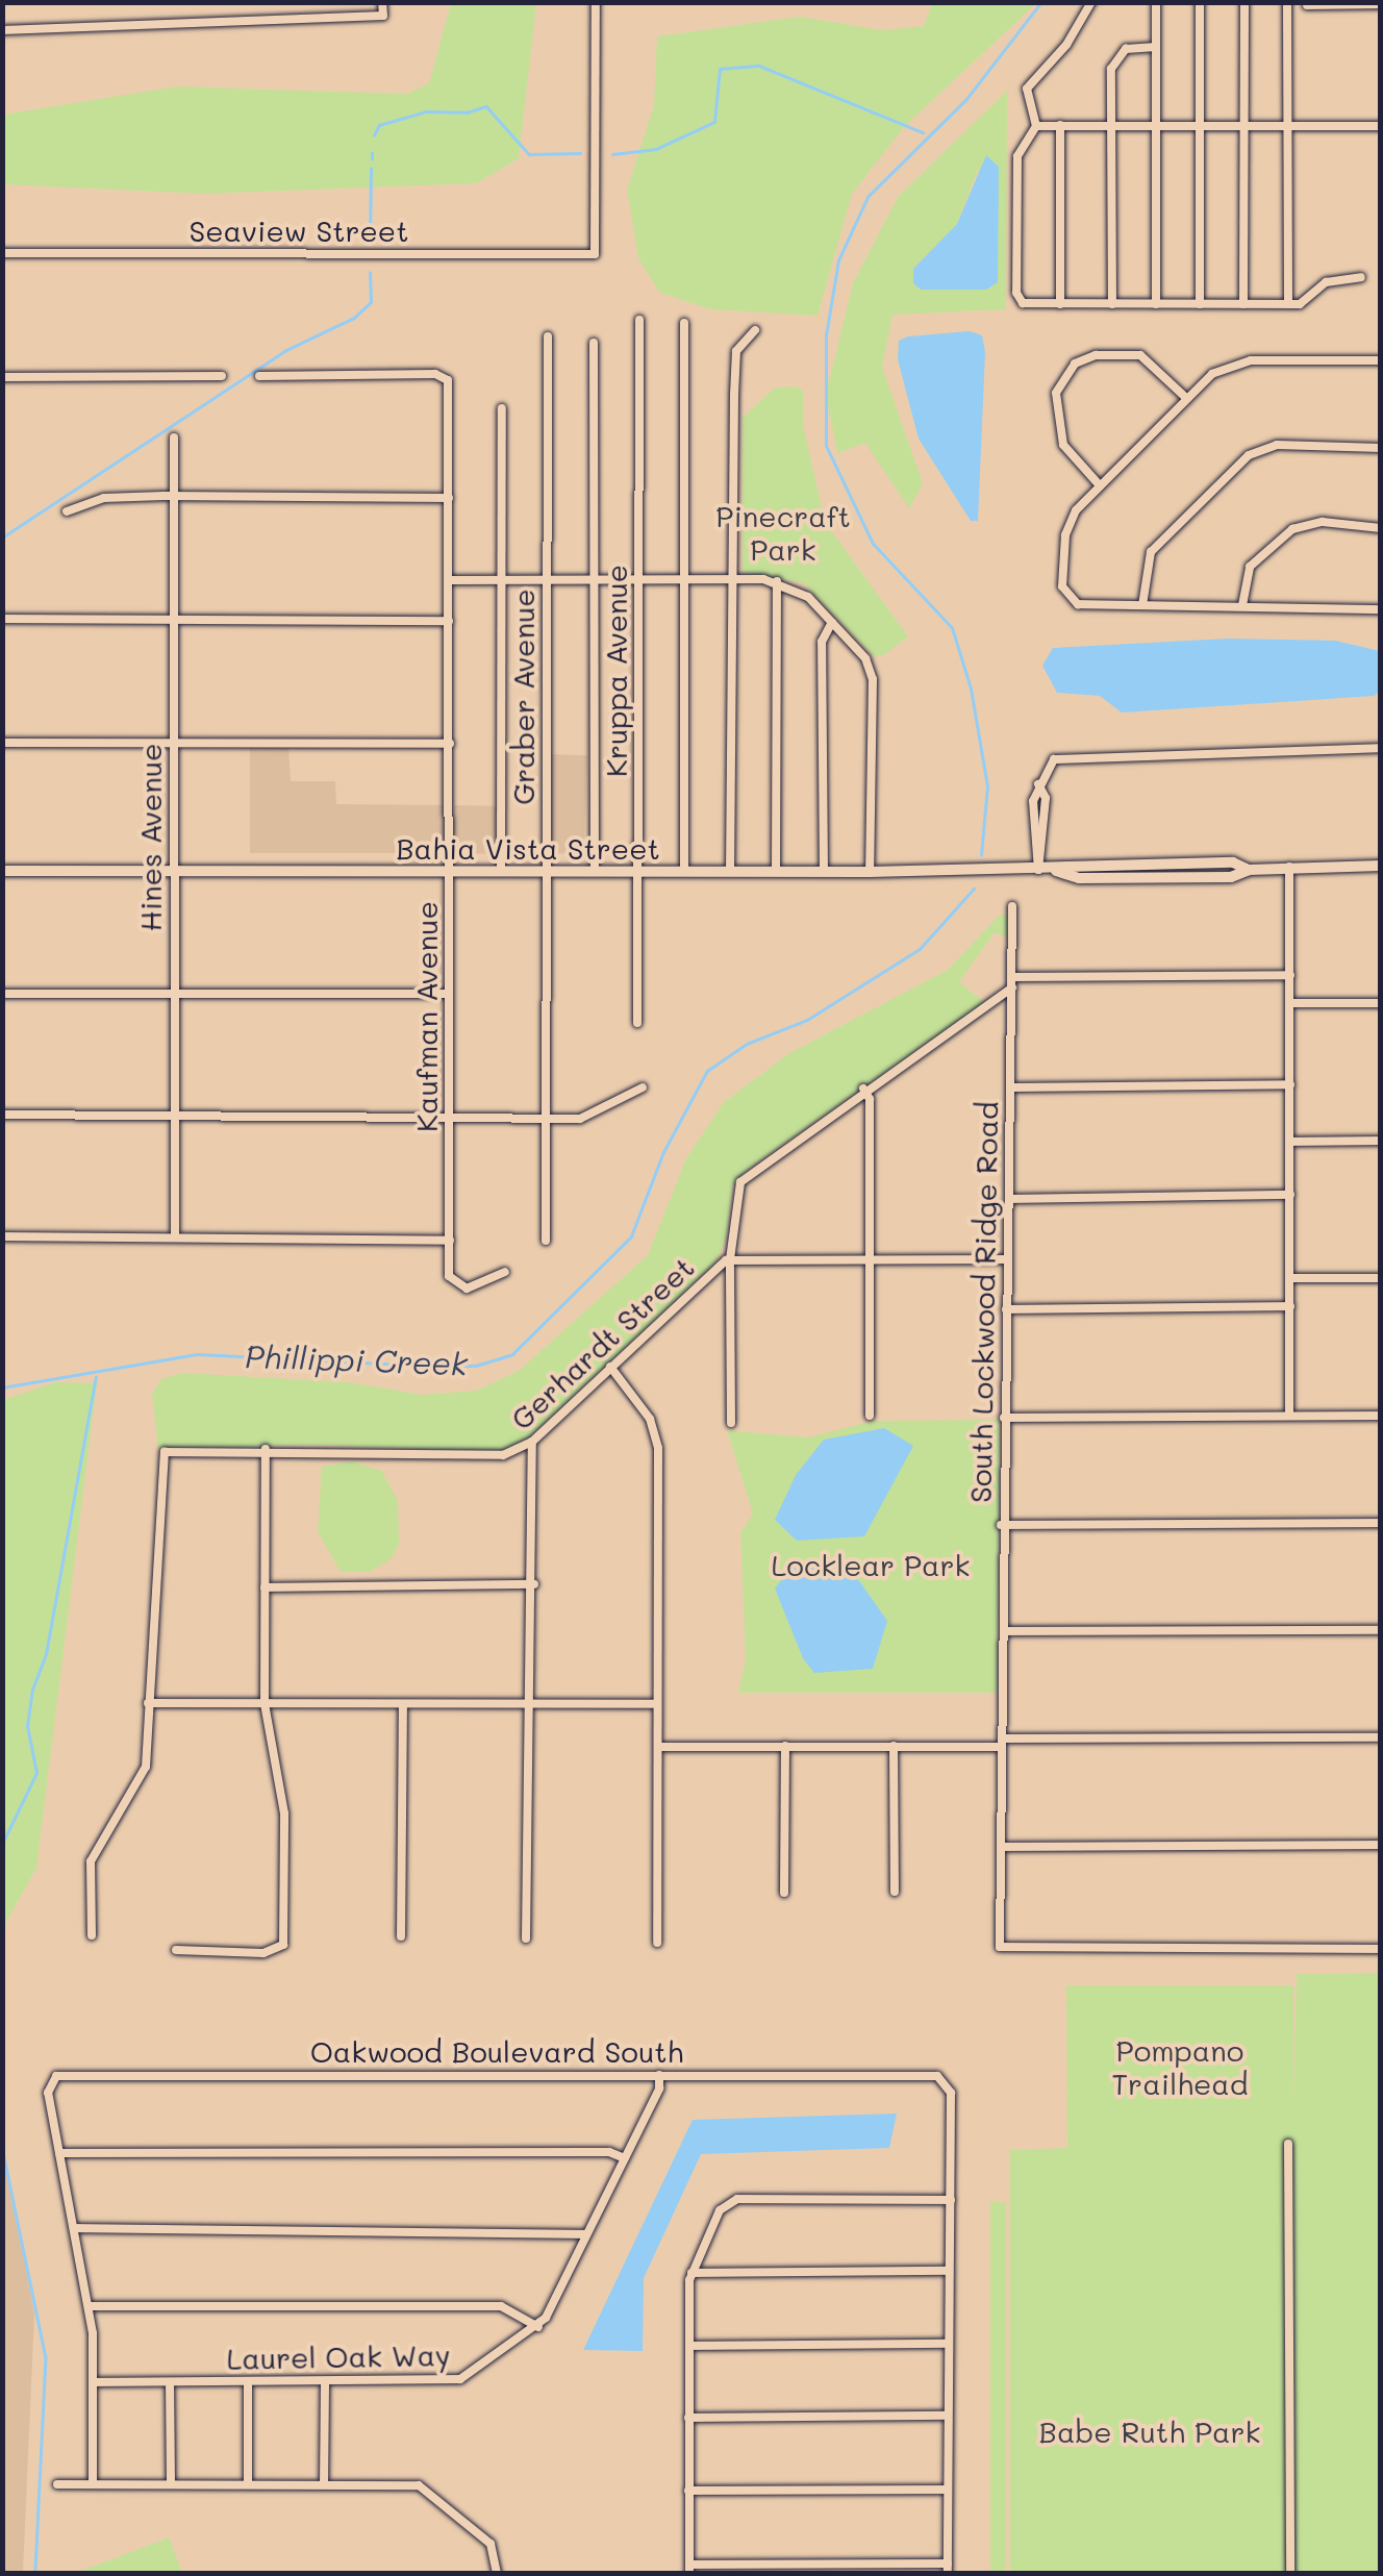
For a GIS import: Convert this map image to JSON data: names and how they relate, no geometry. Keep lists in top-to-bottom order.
{
  "streets": {
    "street": [
      "Seaview Street",
      "Kruppa Avenue",
      "Graber Avenue",
      "Hines Avenue",
      "Bahia Vista Street",
      "Kaufman Avenue",
      "South Lockwood Ridge Road",
      "Gerhardt Street",
      "Oakwood Boulevard South",
      "Laurel Oak Way"
    ]
  },
  "crossings": [
    ["Kruppa Avenue", "Bahia Vista Street"],
    ["Graber Avenue", "Bahia Vista Street"],
    ["Hines Avenue", "Bahia Vista Street"],
    ["Bahia Vista Street", "Kaufman Avenue"],
    ["South Lockwood Ridge Road", "Gerhardt Street"]
  ],
  "water": ["Phillippi Creek"],
  "parks": [
    "Pinecraft Park",
    "Locklear Park",
    "Pompano Trailhead",
    "Babe Ruth Park"
  ]
}
